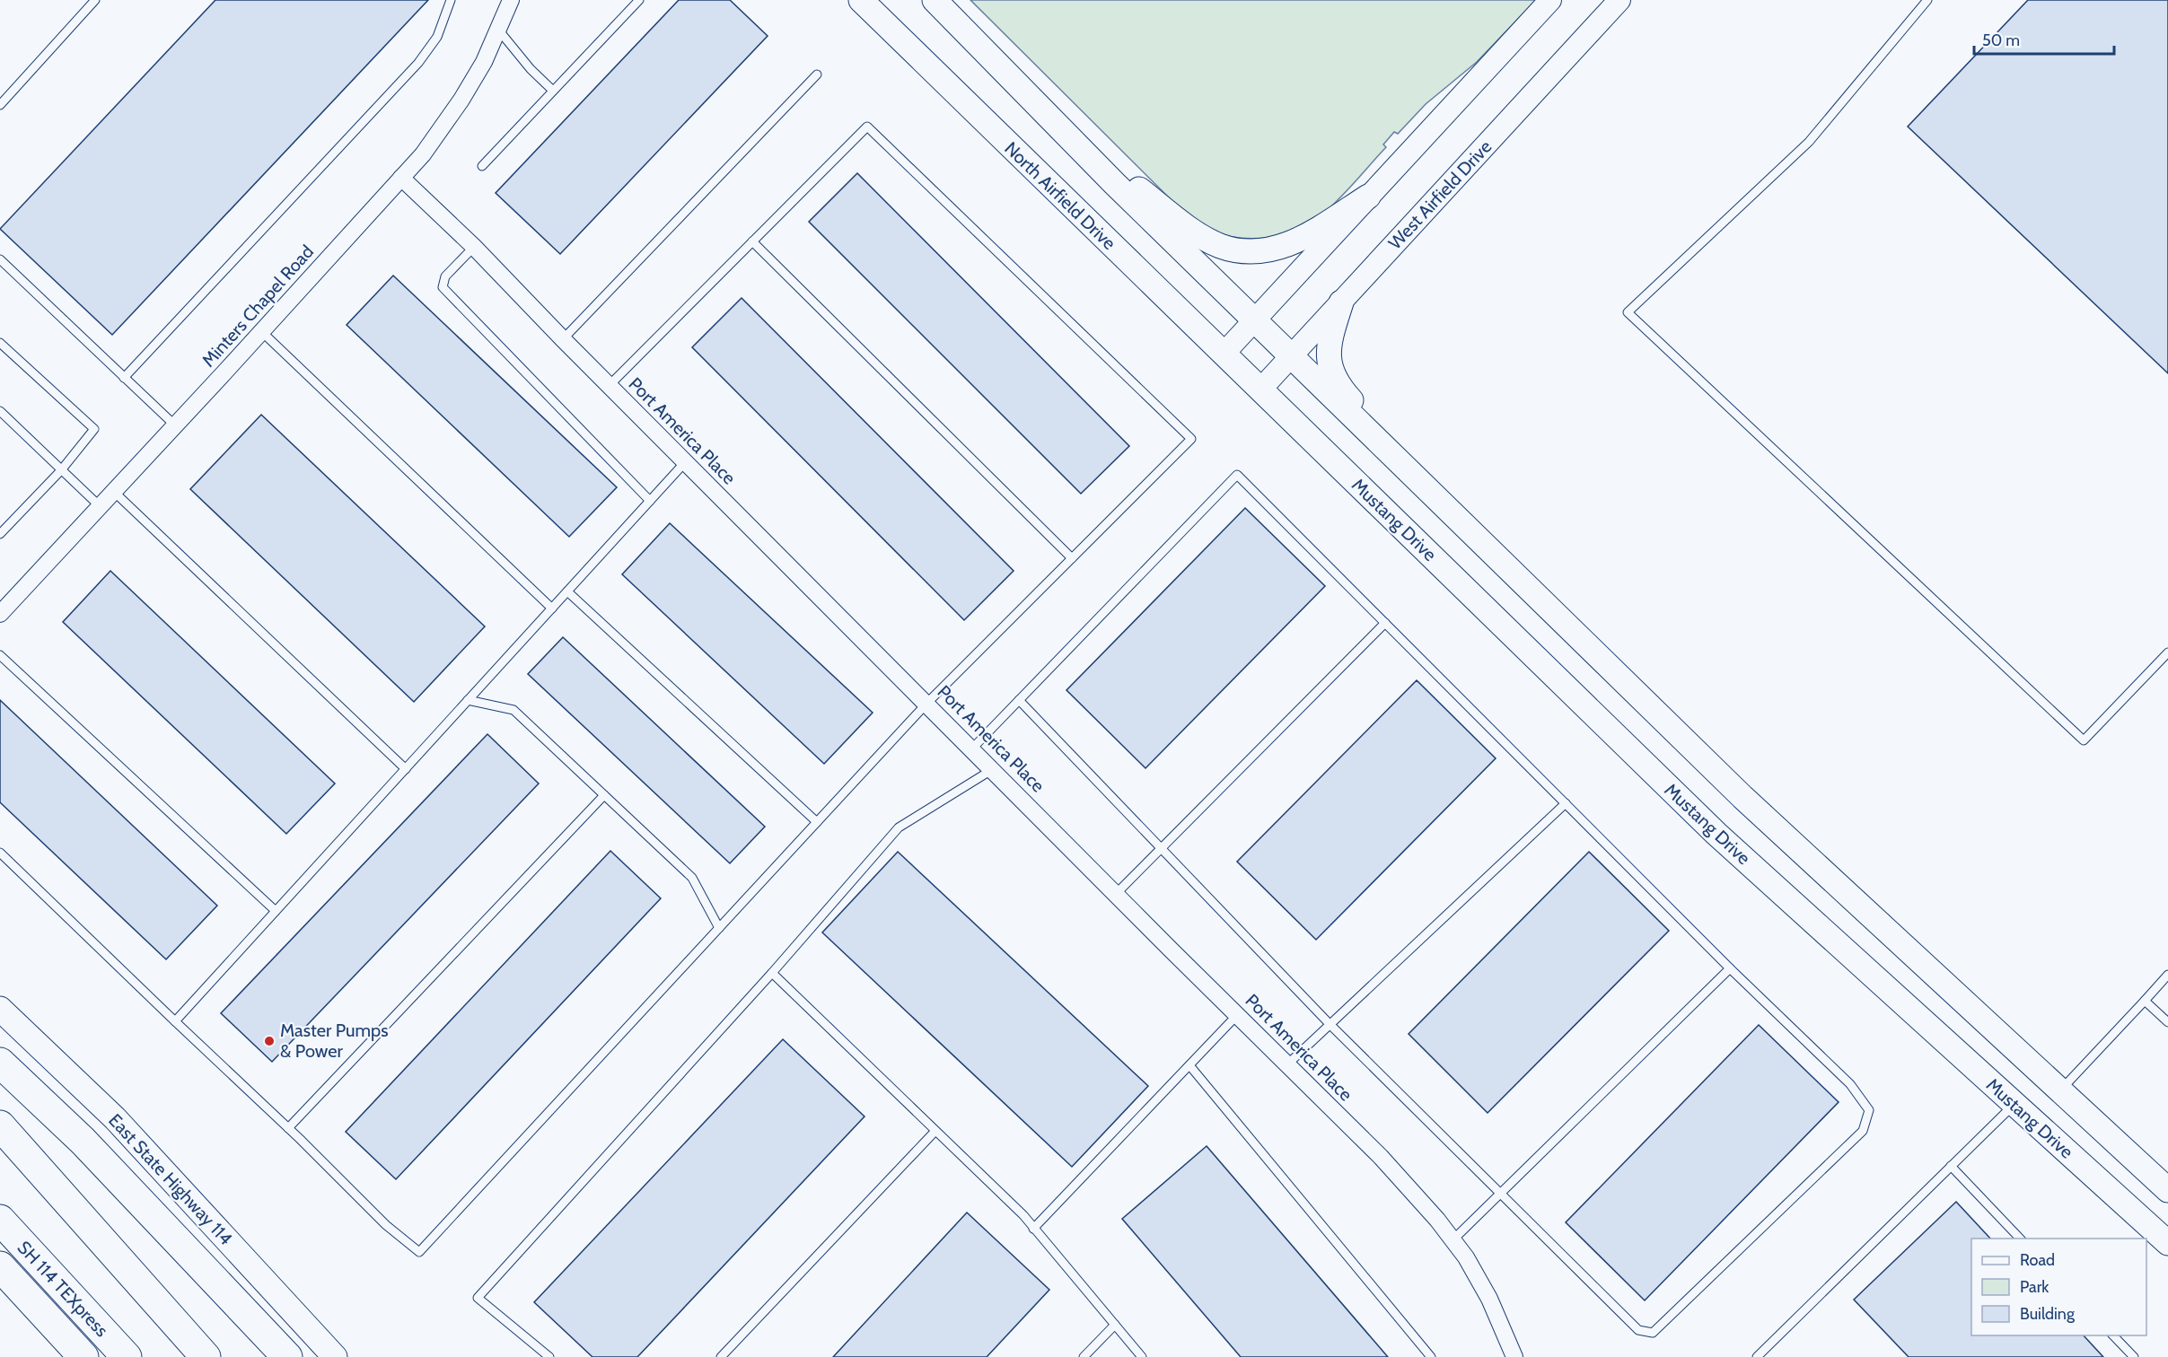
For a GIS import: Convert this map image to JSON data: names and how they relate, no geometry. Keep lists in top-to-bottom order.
{
  "streets": {
    "highway": ["SH 114 TEXpress"],
    "main road": ["North Airfield Drive", "Mustang Drive", "East State Highway 114"],
    "street": ["West Airfield Drive", "Minters Chapel Road", "Port America Place"]
  },
  "crossings": [
    ["West Airfield Drive", "North Airfield Drive"],
    ["West Airfield Drive", "Mustang Drive"],
    ["North Airfield Drive", "Mustang Drive"],
    ["Minters Chapel Road", "Port America Place"]
  ],
  "places": ["Master Pumps & Power"],
  "legend": ["Road", "Park", "Building"],
  "scale_bar": "50 m"
}
